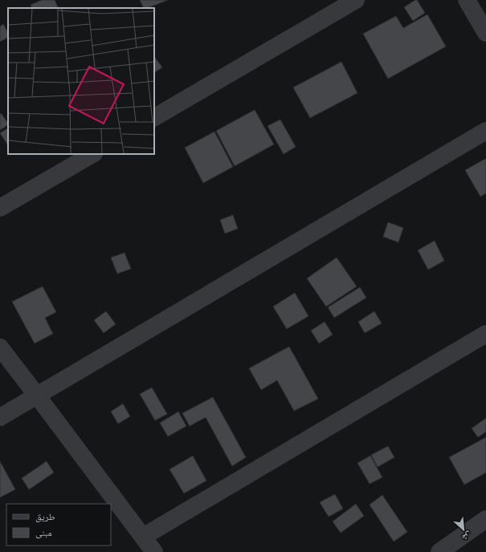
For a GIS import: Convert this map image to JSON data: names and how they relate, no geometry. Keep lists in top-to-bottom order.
{
  "legend": ["طريق", "مبنى"],
  "north": "bottom right"
}
